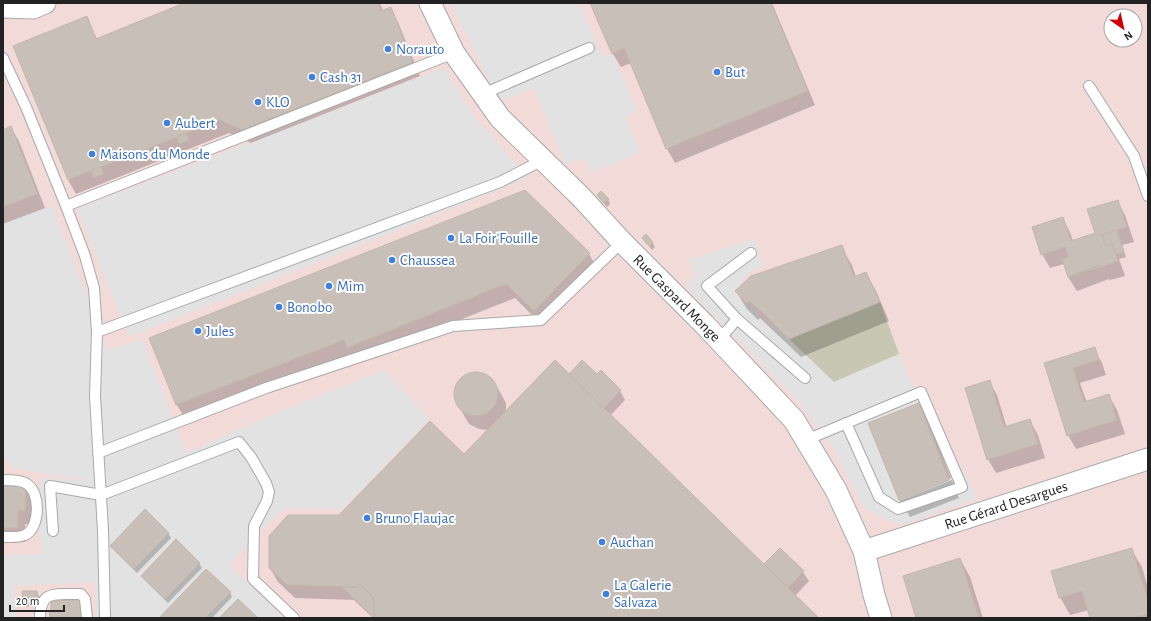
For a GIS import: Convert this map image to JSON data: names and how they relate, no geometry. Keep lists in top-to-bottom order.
{
  "streets": {
    "street": ["Rue Gaspard Monge", "Rue Gérard Desargues"]
  },
  "crossings": [
    ["Rue Gaspard Monge", "Rue Gérard Desargues"]
  ],
  "places": [
    "Norauto",
    "But",
    "Cash 31",
    "KLO",
    "Aubert",
    "Maisons du Monde",
    "La Foir'Fouille",
    "Chaussea",
    "Mim",
    "Bonobo",
    "Jules",
    "Bruno Flaujac",
    "Auchan",
    "La Galerie Salvaza"
  ],
  "scale_bar": "20 m",
  "north": "bottom right"
}
